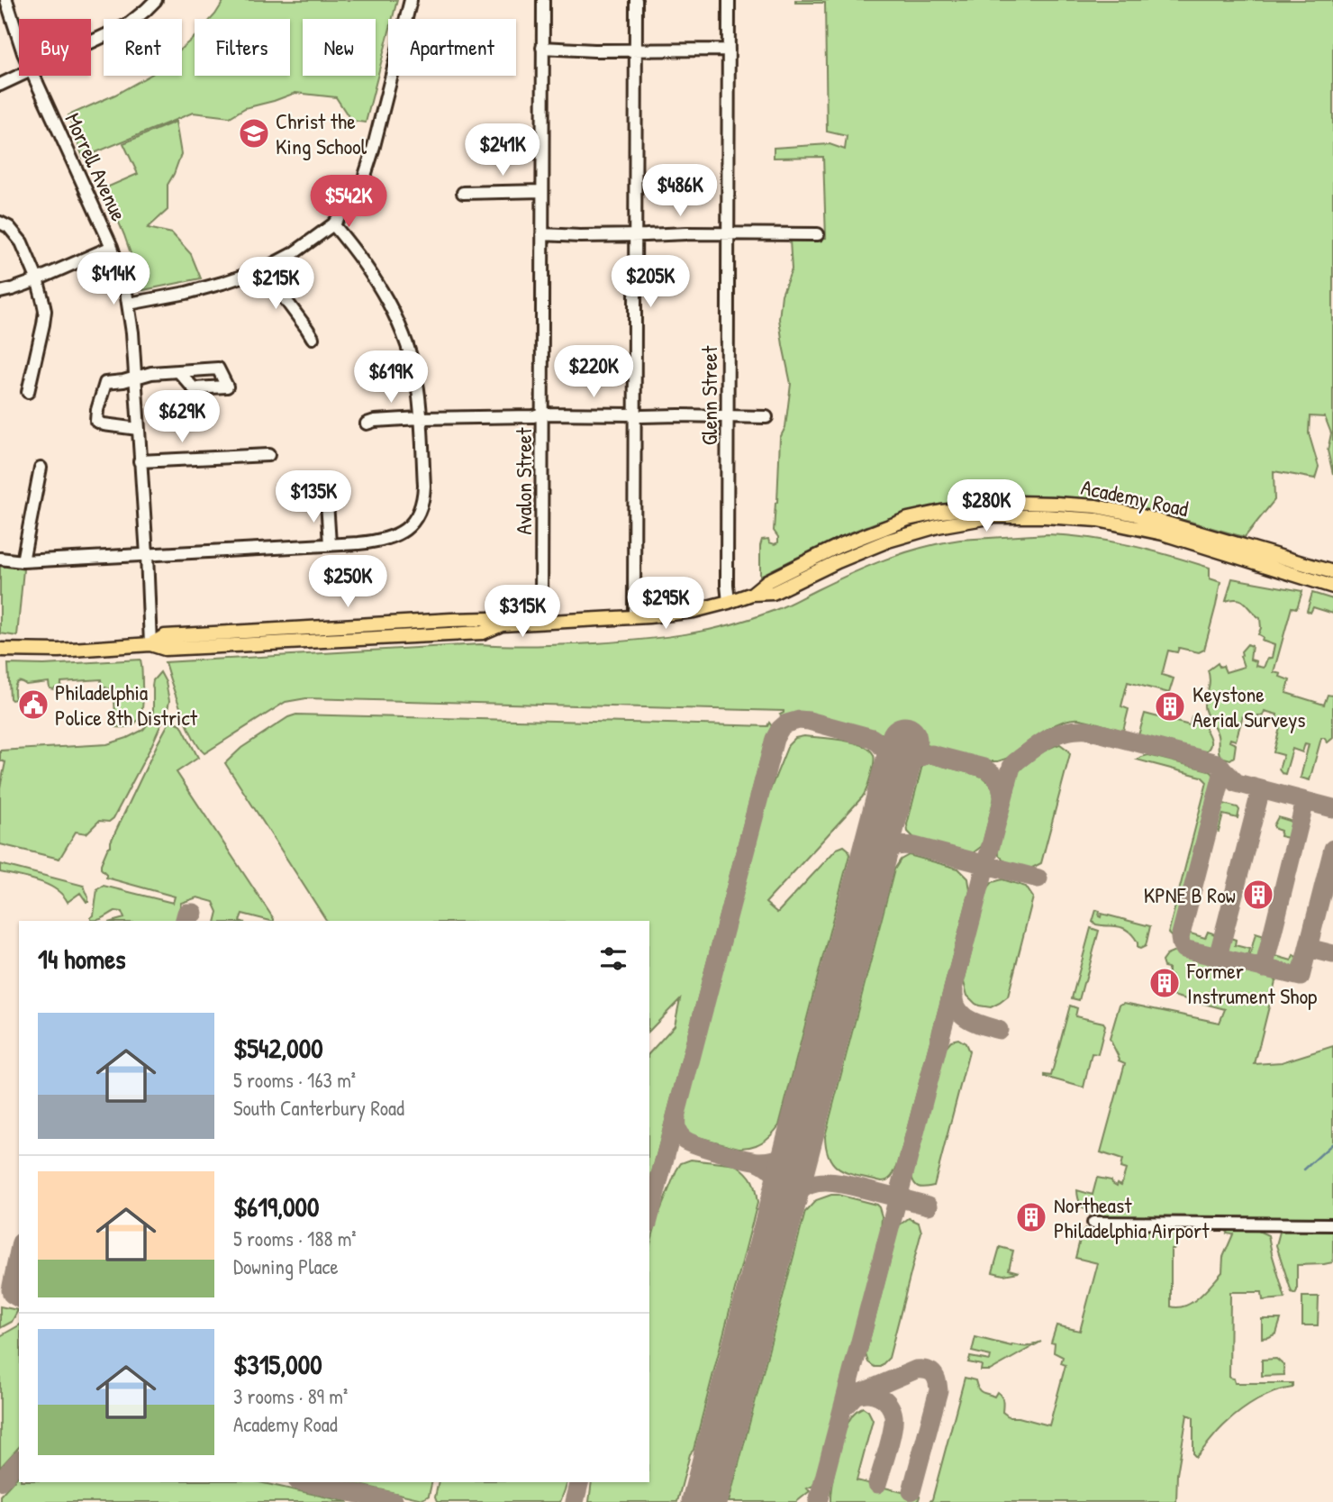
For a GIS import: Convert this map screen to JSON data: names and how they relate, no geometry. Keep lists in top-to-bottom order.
{
  "streets": {
    "main road": ["Academy Road"],
    "street": ["Morrell Avenue", "Glenn Street", "Avalon Street"]
  },
  "crossings": [
    ["Morrell Avenue", "Academy Road"],
    ["Glenn Street", "Academy Road"],
    ["Avalon Street", "Academy Road"]
  ],
  "places": {
    "school or university": ["Christ the King School"],
    "public building": ["Philadelphia Police 8th District"],
    "building": [
      "Keystone Aerial Surveys",
      "KPNE B Row",
      "Former Instrument Shop",
      "Northeast Philadelphia Airport"
    ]
  },
  "page": {
    "chip": [
      "Buy",
      "Rent",
      "Filters",
      "New",
      "Apartment"
    ],
    "price": [
      "$241K",
      "$486K",
      "$542K",
      "$414K",
      "$205K",
      "$215K",
      "$220K",
      "$619K",
      "$629K",
      "$135K",
      "$280K",
      "$250K",
      "$295K",
      "$315K"
    ],
    "heading": "14 homes",
    "list": [
      {
        "name": "$542,000",
        "note": "5 rooms · 163 m² · South Canterbury Road"
      },
      {
        "name": "$619,000",
        "note": "5 rooms · 188 m² · Downing Place"
      },
      {
        "name": "$315,000",
        "note": "3 rooms · 89 m² · Academy Road"
      }
    ]
  }
}
